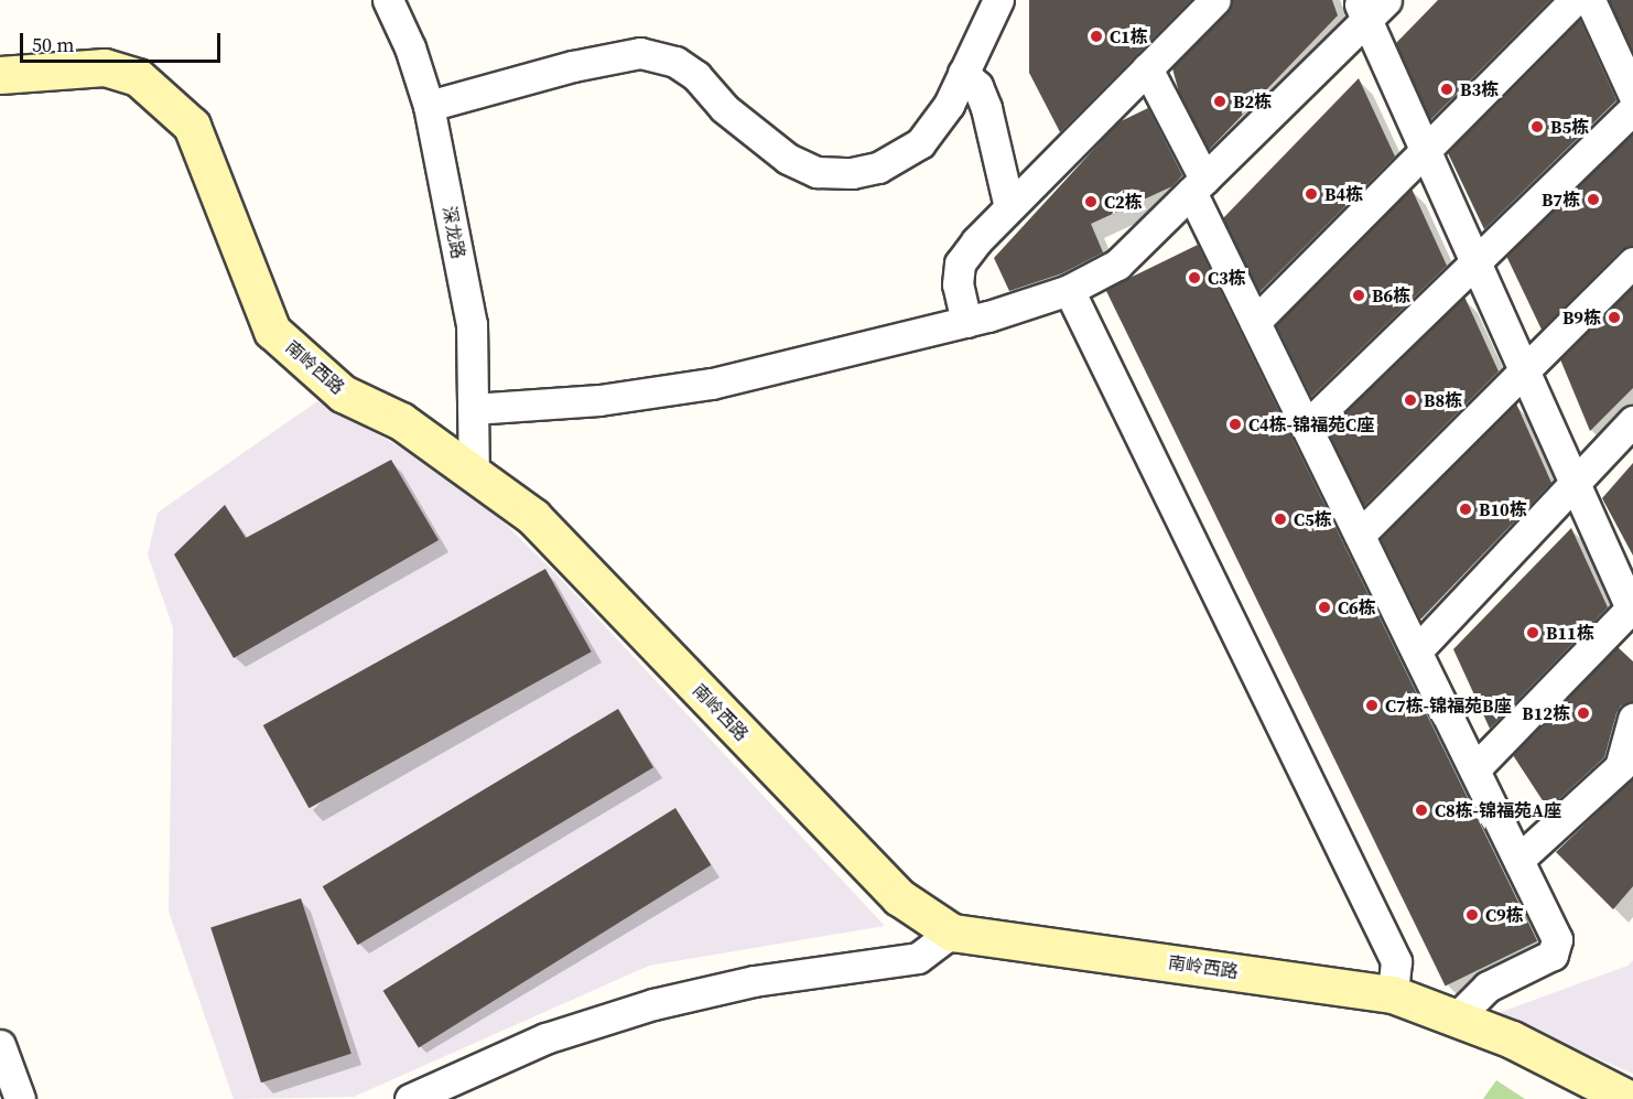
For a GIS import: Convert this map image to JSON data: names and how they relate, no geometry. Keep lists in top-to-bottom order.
{
  "streets": {
    "street": ["深龙路", "南岭西路"]
  },
  "crossings": [
    ["深龙路", "南岭西路"]
  ],
  "places": [
    "C1栋",
    "B3栋",
    "B2栋",
    "B5栋",
    "B4栋",
    "B7栋",
    "C2栋",
    "C3栋",
    "B6栋",
    "B9栋",
    "B8栋",
    "C4栋-锦福苑C座",
    "B10栋",
    "C5栋",
    "C6栋",
    "B11栋",
    "C7栋-锦福苑B座",
    "B12栋",
    "C8栋-锦福苑A座",
    "C9栋"
  ],
  "scale_bar": "50 m"
}
